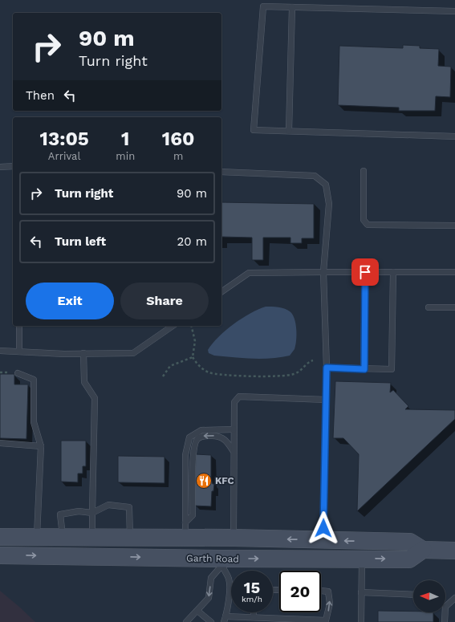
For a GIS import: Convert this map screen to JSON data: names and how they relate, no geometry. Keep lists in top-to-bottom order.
{
  "streets": {
    "main road": ["Garth Road"]
  },
  "places": {
    "restaurant": ["KFC"]
  },
  "north": "left",
  "page": {
    "turn": ["90 m", "Turn right"],
    "then": "Then",
    "eta": [
      "13:05",
      "Arrival",
      "1",
      "min",
      "160",
      "m"
    ],
    "list": [
      {
        "name": "Turn right",
        "value": "90 m"
      },
      {
        "name": "Turn left",
        "value": "20 m"
      }
    ],
    "buttons": ["Exit", "Share"],
    "speed": "15 km/h",
    "limit": "20"
  }
}
